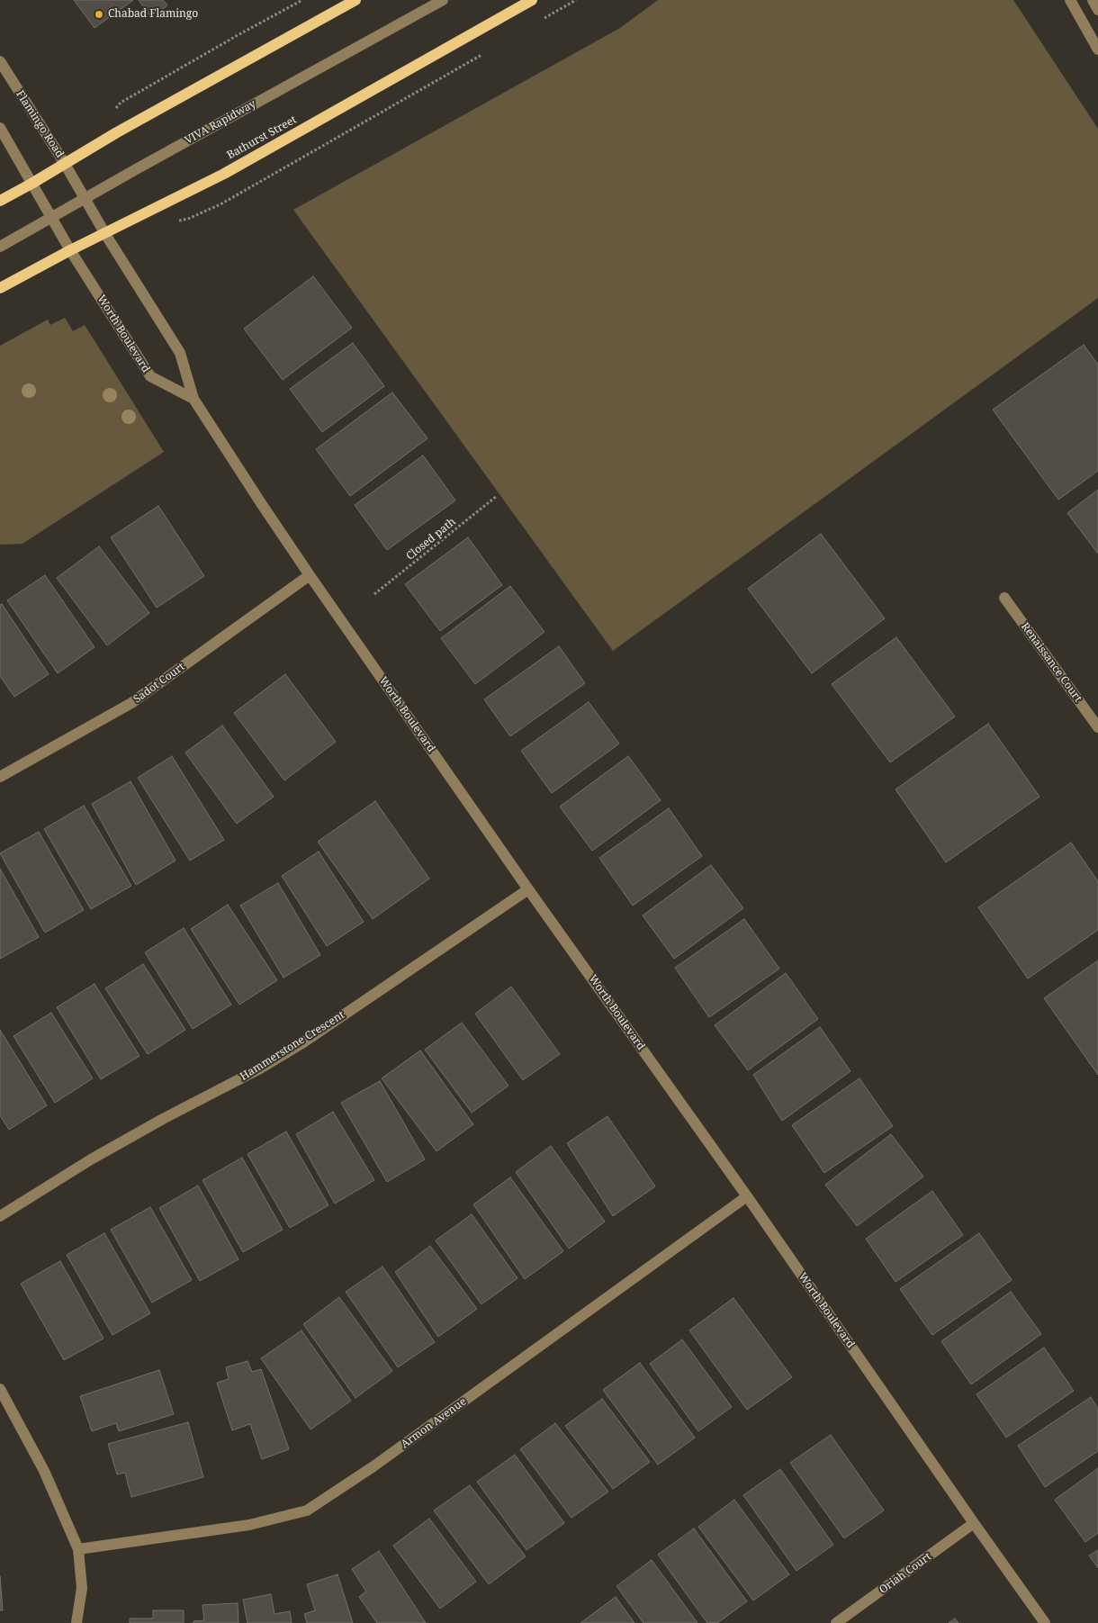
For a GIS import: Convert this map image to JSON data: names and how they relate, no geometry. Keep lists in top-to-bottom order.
{
  "streets": {
    "main road": ["Bathurst Street"],
    "street": [
      "VIVA Rapidway",
      "Flamingo Road",
      "Worth Boulevard",
      "Renaissance Court",
      "Sadot Court",
      "Hammerstone Crescent",
      "Armon Avenue",
      "Oriah Court"
    ],
    "path": ["Closed path"]
  },
  "crossings": [
    ["VIVA Rapidway", "Flamingo Road"],
    ["VIVA Rapidway", "Worth Boulevard"],
    ["Flamingo Road", "Worth Boulevard"],
    ["Bathurst Street", "Worth Boulevard"],
    ["Worth Boulevard", "Sadot Court"],
    ["Worth Boulevard", "Hammerstone Crescent"],
    ["Worth Boulevard", "Armon Avenue"],
    ["Worth Boulevard", "Oriah Court"]
  ],
  "places": ["Chabad Flamingo"]
}
